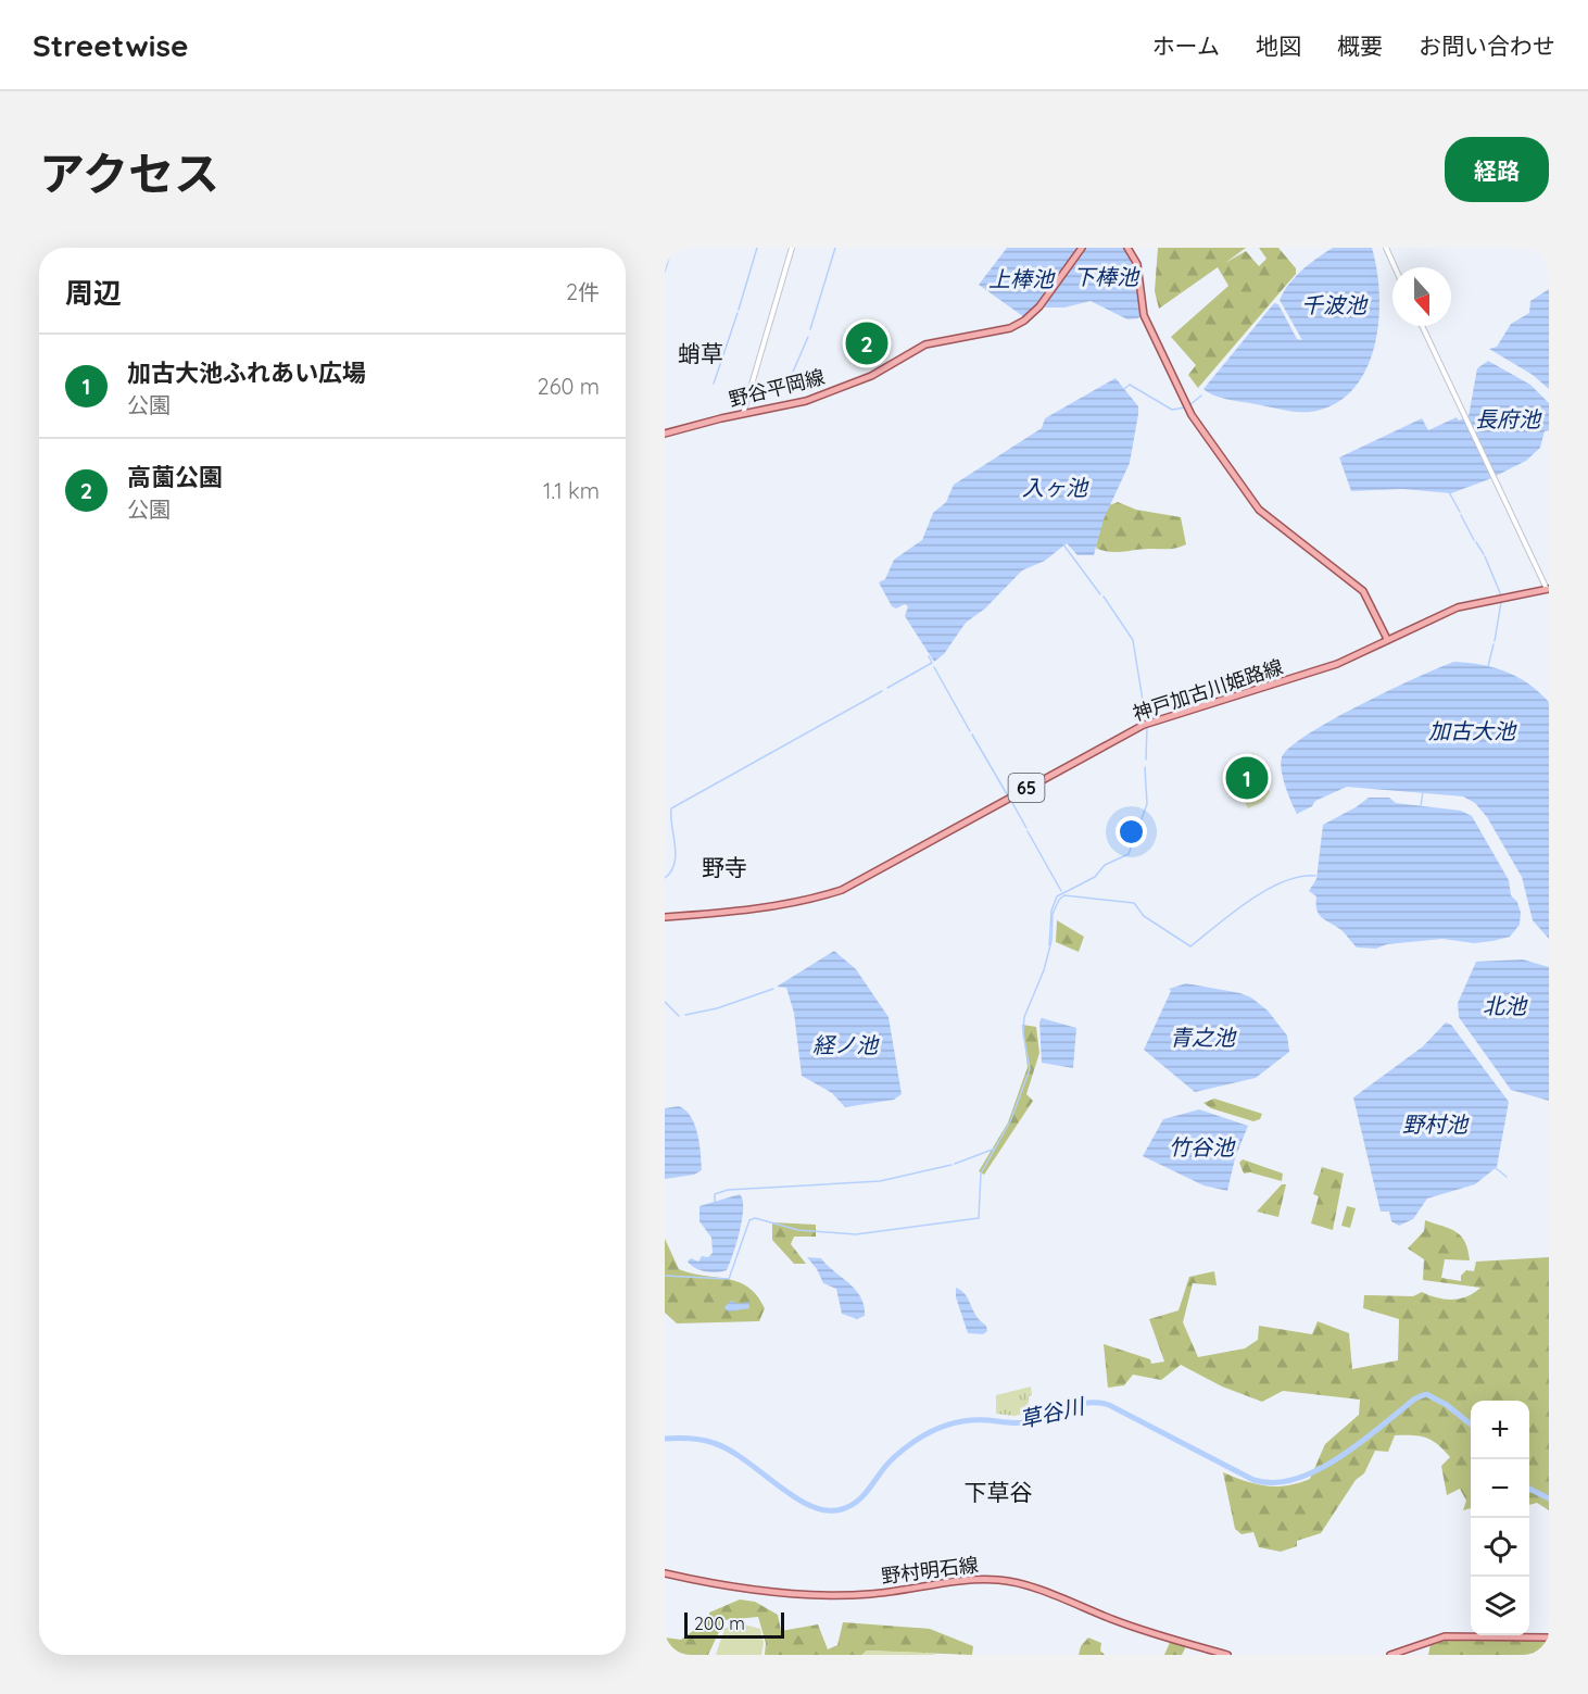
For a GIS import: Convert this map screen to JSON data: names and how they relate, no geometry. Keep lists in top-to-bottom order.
{
  "streets": {
    "main road": [
      "野谷平岡線",
      "神戸加古川姫路線",
      "65",
      "野村明石線"
    ]
  },
  "districts": ["蛸草", "野寺", "下草谷"],
  "water": [
    "下棒池",
    "上棒池",
    "千波池",
    "長府池",
    "入ヶ池",
    "加古大池",
    "北池",
    "青之池",
    "経ノ池",
    "野村池",
    "竹谷池",
    "草谷川"
  ],
  "scale_bar": "200 m",
  "north": "bottom",
  "page": {
    "header": "Streetwise",
    "nav": [
      "ホーム",
      "地図",
      "概要",
      "お問い合わせ"
    ],
    "title": "アクセス",
    "buttons": "経路",
    "heading": ["周辺", "2件"],
    "pins": ["2", "1"],
    "list": [
      {
        "mark": "1",
        "name": "加古大池ふれあい広場",
        "note": "公園",
        "value": "260 m"
      },
      {
        "mark": "2",
        "name": "高薗公園",
        "note": "公園",
        "value": "1.1 km"
      }
    ],
    "map_buttons": ["+", "−"],
    "scale": "200 m"
  }
}
